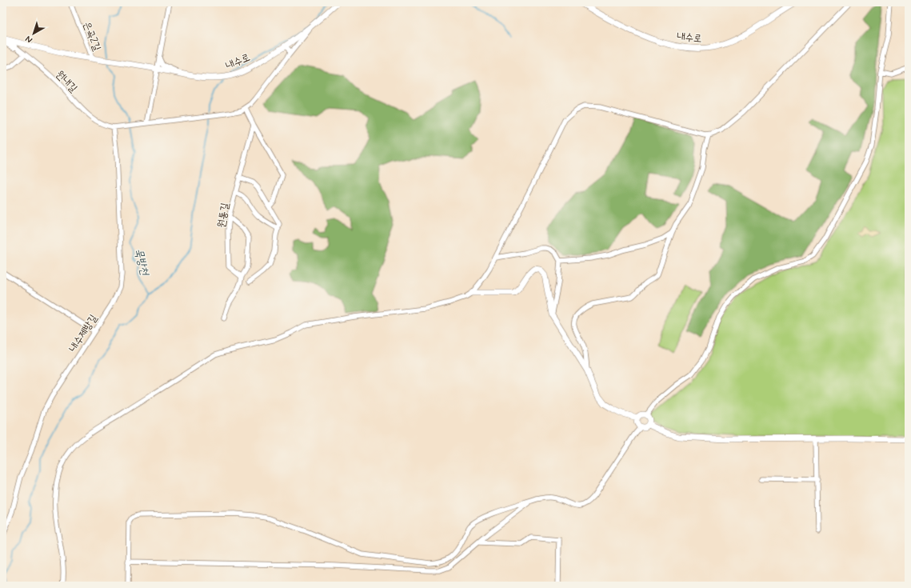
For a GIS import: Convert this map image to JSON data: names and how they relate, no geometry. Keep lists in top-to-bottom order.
{
  "streets": {
    "street": [
      "은곡2길",
      "내수로",
      "원내길",
      "원통길",
      "내수제방길"
    ]
  },
  "crossings": [
    ["은곡2길", "내수로"],
    ["원내길", "내수제방길"]
  ],
  "water": ["묵방천"],
  "north": "bottom left"
}
